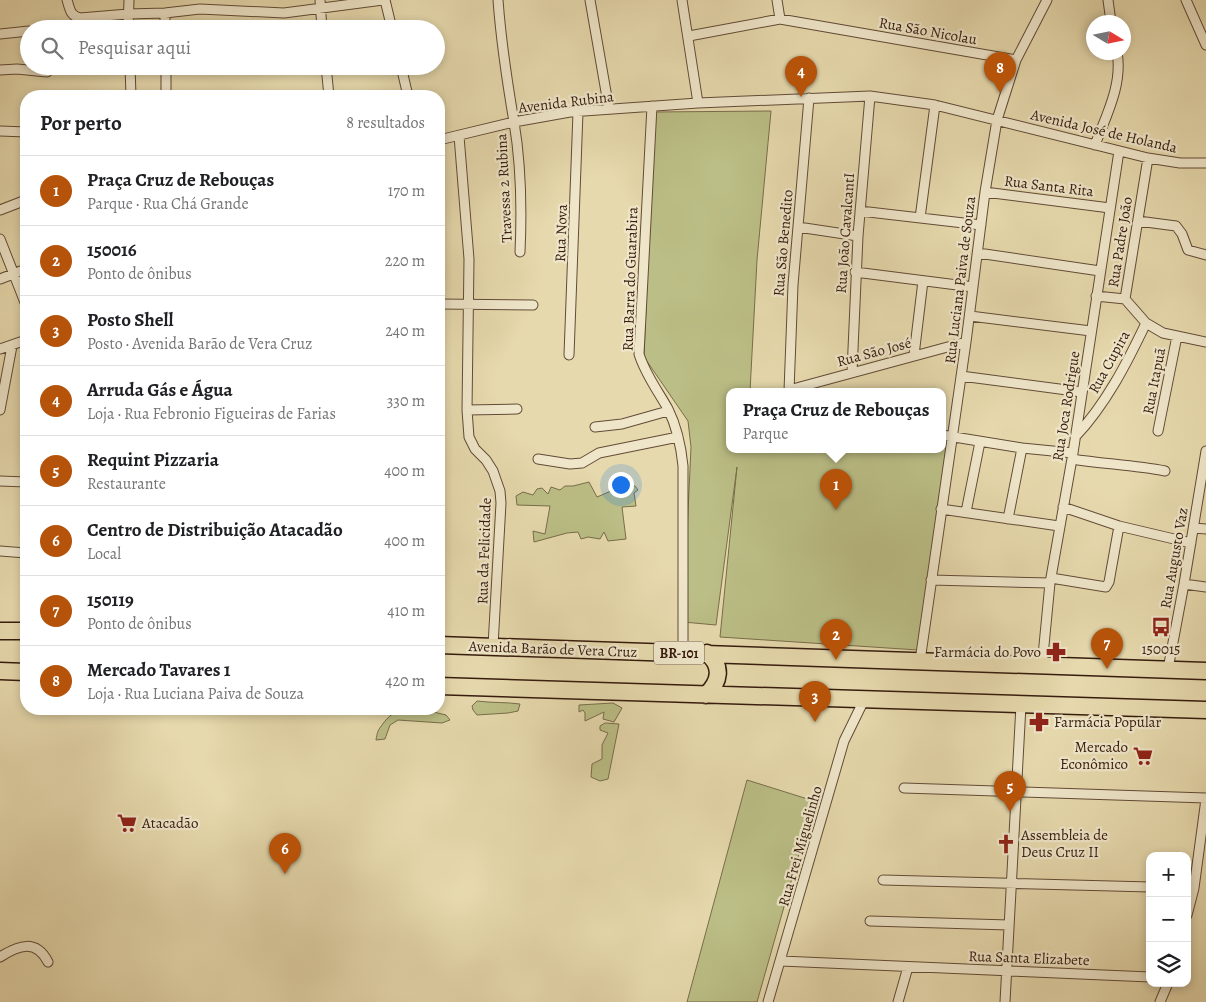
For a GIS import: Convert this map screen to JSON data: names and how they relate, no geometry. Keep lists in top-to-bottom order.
{
  "streets": {
    "highway": ["Avenida Barão de Vera Cruz", "BR-101"],
    "street": [
      "Rua São Nicolau",
      "Avenida Rubina",
      "Avenida José de Holanda",
      "Rua Santa Rita",
      "Travessa 2 Rubina",
      "Rua Nova",
      "Rua João CavalcantI",
      "Rua Padre João",
      "Rua São Benedito",
      "Rua Barra do Guarabira",
      "Rua Luciana Paiva de Souza",
      "Rua São José",
      "Rua Cupira",
      "Rua Itapuã",
      "Rua Joca Rodrigue",
      "Rua da Felicidade",
      "Rua Augusto Vaz",
      "Rua Frei Miguelinho",
      "Rua Santa Elizabete"
    ]
  },
  "crossings": [
    ["Rua São Nicolau", "Rua Luciana Paiva de Souza"],
    ["Avenida Rubina", "Avenida José de Holanda"],
    ["Avenida Rubina", "Travessa 2 Rubina"],
    ["Avenida Rubina", "Rua Nova"],
    ["Avenida Rubina", "Rua João CavalcantI"],
    ["Avenida Rubina", "Rua São Benedito"],
    ["Avenida Rubina", "Rua Barra do Guarabira"],
    ["Avenida Rubina", "Rua da Felicidade"],
    ["Avenida José de Holanda", "Rua João CavalcantI"],
    ["Avenida José de Holanda", "Rua Padre João"],
    ["Avenida José de Holanda", "Rua Luciana Paiva de Souza"],
    ["Avenida José de Holanda", "Rua Joca Rodrigue"],
    ["Rua Santa Rita", "Rua Luciana Paiva de Souza"],
    ["Rua Santa Rita", "Rua Joca Rodrigue"],
    ["Rua João CavalcantI", "Rua São José"],
    ["Rua Padre João", "Rua Cupira"],
    ["Rua Barra do Guarabira", "Avenida Barão de Vera Cruz"],
    ["Rua Luciana Paiva de Souza", "Rua São José"],
    ["Rua Luciana Paiva de Souza", "Avenida Barão de Vera Cruz"],
    ["Rua Cupira", "Rua Joca Rodrigue"],
    ["Rua Joca Rodrigue", "Avenida Barão de Vera Cruz"],
    ["Rua da Felicidade", "Avenida Barão de Vera Cruz"],
    ["Rua Augusto Vaz", "Avenida Barão de Vera Cruz"],
    ["Rua Frei Miguelinho", "Rua Santa Elizabete"]
  ],
  "places": {
    "bus stop": ["150015"],
    "pharmacy": ["Farmácia do Povo", "Farmácia Popular"],
    "supermarket": ["Mercado Econômico", "Atacadão"],
    "church": ["Assembleia de Deus Cruz II"]
  },
  "north": "right",
  "page": {
    "search": "Pesquisar aqui",
    "pins": [
      "8",
      "4",
      "1",
      "2",
      "7",
      "3",
      "5",
      "6"
    ],
    "heading": ["Por perto", "8 resultados"],
    "list": [
      {
        "mark": "1",
        "name": "Praça Cruz de Rebouças",
        "note": "Parque · Rua Chá Grande",
        "value": "170 m"
      },
      {
        "mark": "2",
        "name": "150016",
        "note": "Ponto de ônibus",
        "value": "220 m"
      },
      {
        "mark": "3",
        "name": "Posto Shell",
        "note": "Posto · Avenida Barão de Vera Cruz",
        "value": "240 m"
      },
      {
        "mark": "4",
        "name": "Arruda Gás e Água",
        "note": "Loja · Rua Febronio Figueiras de Farias",
        "value": "330 m"
      },
      {
        "mark": "5",
        "name": "Requint Pizzaria",
        "note": "Restaurante",
        "value": "400 m"
      },
      {
        "mark": "6",
        "name": "Centro de Distribuição Atacadão",
        "note": "Local",
        "value": "400 m"
      },
      {
        "mark": "7",
        "name": "150119",
        "note": "Ponto de ônibus",
        "value": "410 m"
      },
      {
        "mark": "8",
        "name": "Mercado Tavares 1",
        "note": "Loja · Rua Luciana Paiva de Souza",
        "value": "420 m"
      }
    ],
    "popup": ["Praça Cruz de Rebouças", "Parque"],
    "map_buttons": ["+", "−"]
  }
}
